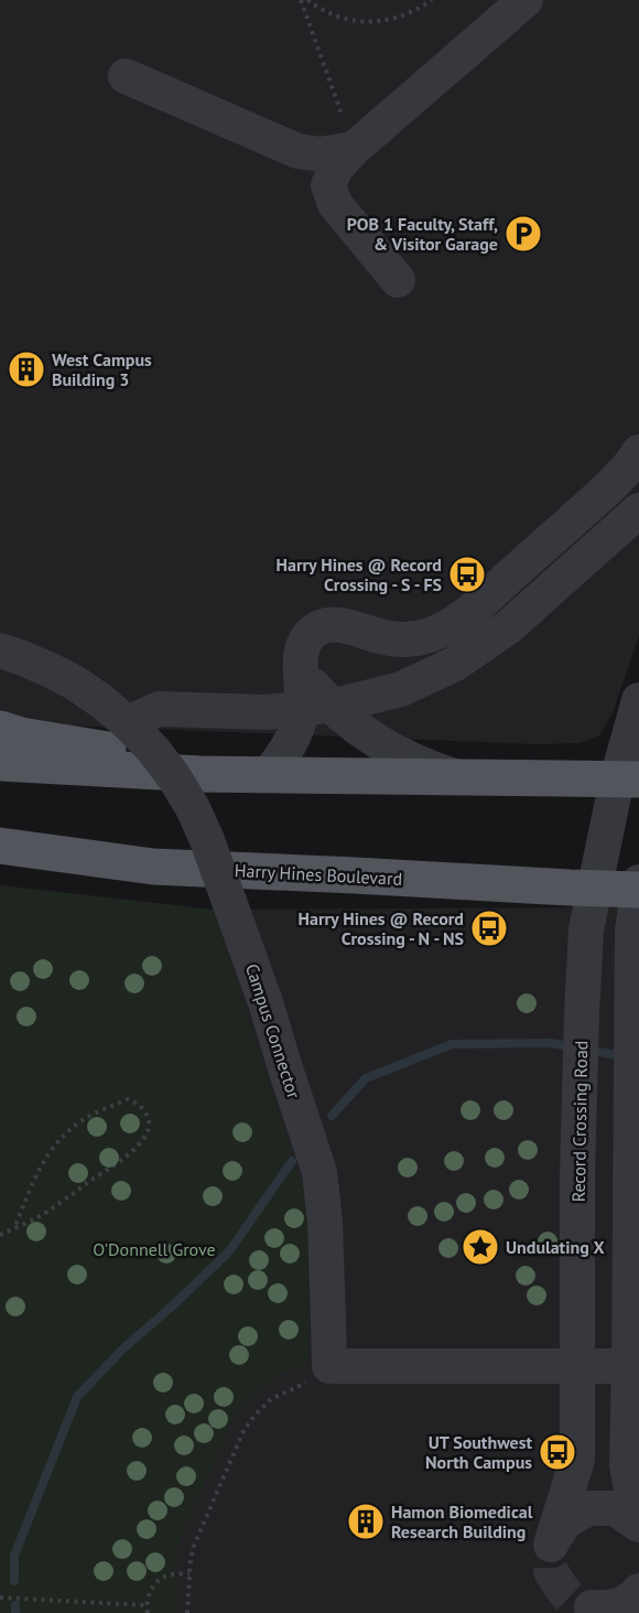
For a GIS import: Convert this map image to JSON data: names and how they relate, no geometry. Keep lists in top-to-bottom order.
{
  "streets": {
    "main road": ["Harry Hines Boulevard"],
    "street": ["Campus Connector", "Record Crossing Road"]
  },
  "crossings": [
    ["Harry Hines Boulevard", "Record Crossing Road"]
  ],
  "parks": ["O'Donnell Grove"],
  "places": {
    "parking": ["POB 1 Faculty, Staff, & Visitor Garage"],
    "building": ["West Campus Building 3", "Hamon Biomedical Research Building"],
    "bus stop": ["Harry Hines @ Record Crossing - S - FS", "Harry Hines @ Record Crossing - N - NS", "UT Southwest North Campus"],
    "place": ["Undulating X"]
  }
}
